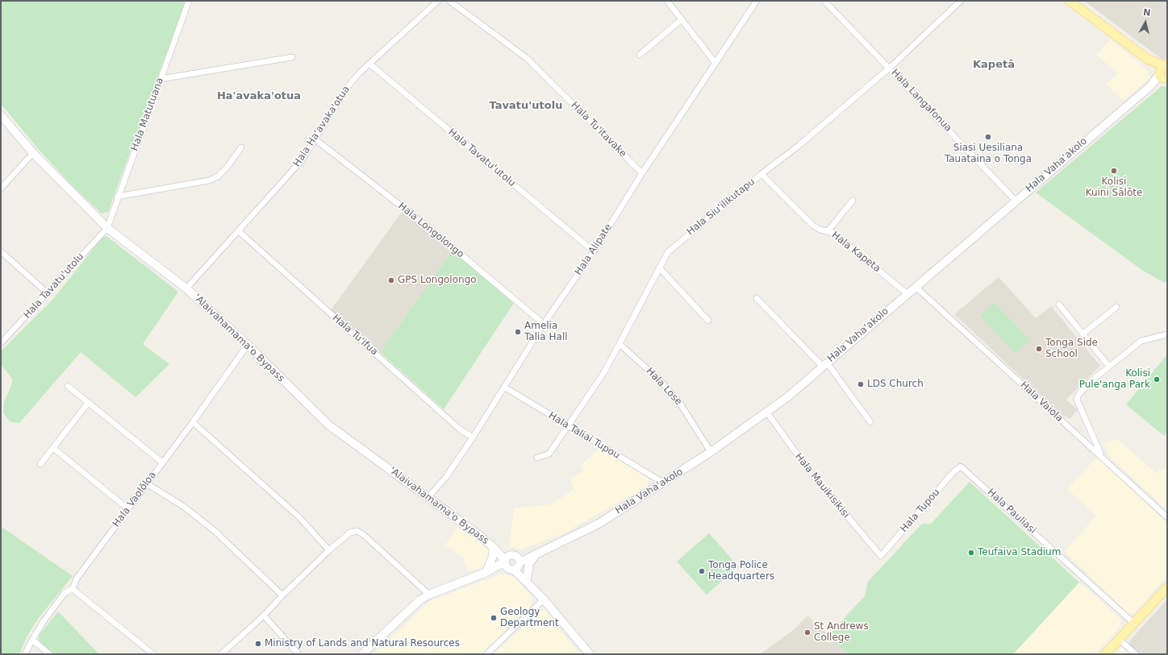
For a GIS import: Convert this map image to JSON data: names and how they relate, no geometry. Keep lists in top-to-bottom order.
{
  "streets": {
    "main road": ["Hala Vaha'akolo", "'Alaivahamama'o Bypass"],
    "street": [
      "Hala Langafonua",
      "Hala Matutuana",
      "Hala Ha'avaka'otua",
      "Hala Tu'itavake",
      "Hala Tavatu'utolu",
      "Hala Siu'ilikutapu",
      "Hala Longolongo",
      "Hala Alipate",
      "Hala Kapeta",
      "Hala Tu'ifua",
      "Hala Lose",
      "Hala Vaiola",
      "Hala Taliai Tupou",
      "Hala Mauikisikisi",
      "Hala Vaolōloa",
      "Hala Tupou",
      "Hala Pauliasi"
    ]
  },
  "crossings": [
    ["Hala Langafonua", "Hala Vaha'akolo"],
    ["Hala Langafonua", "Hala Siu'ilikutapu"],
    ["Hala Matutuana", "Hala Tavatu'utolu"],
    ["Hala Matutuana", "'Alaivahamama'o Bypass"],
    ["Hala Ha'avaka'otua", "Hala Tavatu'utolu"],
    ["Hala Ha'avaka'otua", "Hala Longolongo"],
    ["Hala Ha'avaka'otua", "Hala Tu'ifua"],
    ["Hala Ha'avaka'otua", "'Alaivahamama'o Bypass"],
    ["Hala Tu'itavake", "Hala Alipate"],
    ["Hala Tavatu'utolu", "Hala Alipate"],
    ["Hala Tavatu'utolu", "'Alaivahamama'o Bypass"],
    ["Hala Vaha'akolo", "Hala Kapeta"],
    ["Hala Vaha'akolo", "'Alaivahamama'o Bypass"],
    ["Hala Vaha'akolo", "Hala Lose"],
    ["Hala Vaha'akolo", "Hala Vaiola"],
    ["Hala Vaha'akolo", "Hala Taliai Tupou"],
    ["Hala Vaha'akolo", "Hala Mauikisikisi"],
    ["Hala Siu'ilikutapu", "Hala Kapeta"],
    ["Hala Siu'ilikutapu", "Hala Lose"],
    ["Hala Siu'ilikutapu", "Hala Taliai Tupou"],
    ["Hala Longolongo", "Hala Alipate"],
    ["Hala Alipate", "Hala Tu'ifua"],
    ["Hala Alipate", "'Alaivahamama'o Bypass"],
    ["Hala Alipate", "Hala Taliai Tupou"],
    ["'Alaivahamama'o Bypass", "Hala Vaolōloa"],
    ["Hala Mauikisikisi", "Hala Tupou"],
    ["Hala Tupou", "Hala Pauliasi"]
  ],
  "districts": ["Kapetā", "Ha'avaka'otua", "Tavatu'utolu"],
  "places": [
    "Siasi Uesiliana Tauataina o Tonga",
    "Kolisi Kuini Sālōte",
    "GPS Longolongo",
    "Amelia Talia Hall",
    "Tonga Side School",
    "Kolisi Pule'anga Park",
    "LDS Church",
    "Teufaiva Stadium",
    "Tonga Police Headquarters",
    "Geology Department",
    "St Andrews College",
    "Ministry of Lands and Natural Resources"
  ],
  "north": "top"
}
